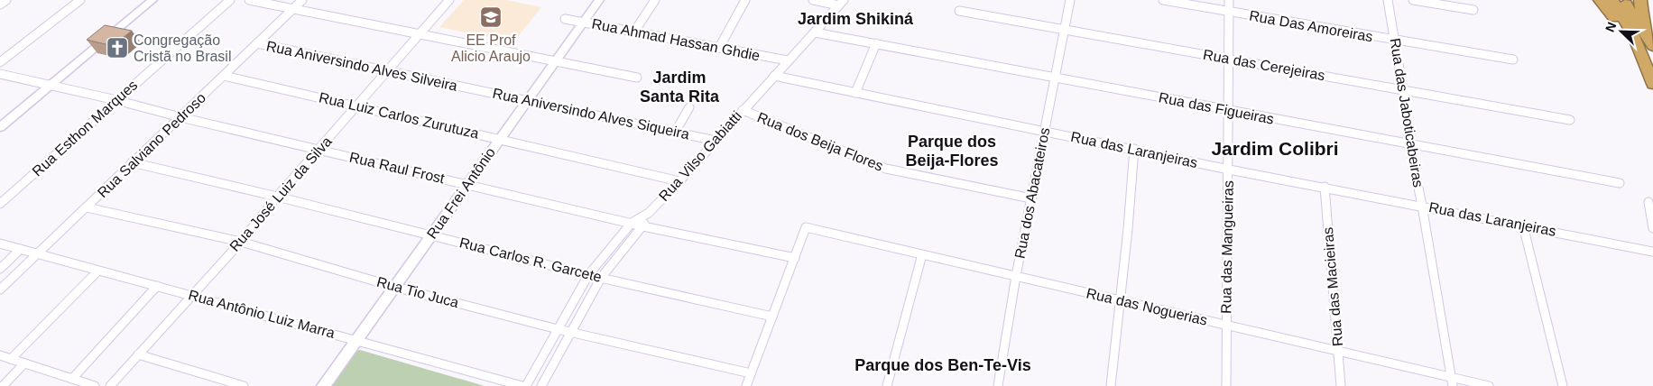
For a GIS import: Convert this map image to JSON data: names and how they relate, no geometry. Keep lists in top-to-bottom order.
{
  "streets": {
    "street": [
      "Rua Das Amoreiras",
      "Rua Ahmad Hassan Ghdie",
      "Rua das Cerejeiras",
      "Rua Aniversindo Alves Silveira",
      "Rua das Figueiras",
      "Rua das Jaboticabeiras",
      "Rua Aniversindo Alves Siqueira",
      "Rua Luiz Carlos Zurutuza",
      "Rua Esthon Marques",
      "Rua dos Beija Flores",
      "Rua Salviano Pedroso",
      "Rua das Laranjeiras",
      "Rua Vilso Gabiatti",
      "Rua Raul Frost",
      "Rua Frei Antônio",
      "Rua dos Abacateiros",
      "Rua José Luiz da Silva",
      "Rua das Mangueiras",
      "Rua Carlos R. Garcete",
      "Rua das Macieiras",
      "Rua Tio Juca",
      "Rua das Noguerias",
      "Rua Antônio Luiz Marra"
    ]
  },
  "crossings": [
    ["Rua Das Amoreiras", "Rua das Jaboticabeiras"],
    ["Rua Das Amoreiras", "Rua das Mangueiras"],
    ["Rua Ahmad Hassan Ghdie", "Rua Vilso Gabiatti"],
    ["Rua Ahmad Hassan Ghdie", "Rua Frei Antônio"],
    ["Rua das Cerejeiras", "Rua das Jaboticabeiras"],
    ["Rua das Cerejeiras", "Rua dos Abacateiros"],
    ["Rua das Cerejeiras", "Rua das Mangueiras"],
    ["Rua Aniversindo Alves Silveira", "Rua Aniversindo Alves Siqueira"],
    ["Rua Aniversindo Alves Silveira", "Rua Salviano Pedroso"],
    ["Rua Aniversindo Alves Silveira", "Rua José Luiz da Silva"],
    ["Rua das Figueiras", "Rua das Jaboticabeiras"],
    ["Rua das Figueiras", "Rua Vilso Gabiatti"],
    ["Rua das Figueiras", "Rua dos Abacateiros"],
    ["Rua das Figueiras", "Rua das Mangueiras"],
    ["Rua das Jaboticabeiras", "Rua das Laranjeiras"],
    ["Rua das Jaboticabeiras", "Rua das Noguerias"],
    ["Rua Aniversindo Alves Siqueira", "Rua Vilso Gabiatti"],
    ["Rua Aniversindo Alves Siqueira", "Rua Frei Antônio"],
    ["Rua Luiz Carlos Zurutuza", "Rua Salviano Pedroso"],
    ["Rua Luiz Carlos Zurutuza", "Rua Vilso Gabiatti"],
    ["Rua Luiz Carlos Zurutuza", "Rua Frei Antônio"],
    ["Rua Luiz Carlos Zurutuza", "Rua José Luiz da Silva"],
    ["Rua Esthon Marques", "Rua Raul Frost"],
    ["Rua dos Beija Flores", "Rua Vilso Gabiatti"],
    ["Rua dos Beija Flores", "Rua dos Abacateiros"],
    ["Rua Salviano Pedroso", "Rua Raul Frost"],
    ["Rua Salviano Pedroso", "Rua Carlos R. Garcete"],
    ["Rua Salviano Pedroso", "Rua Tio Juca"],
    ["Rua Salviano Pedroso", "Rua Antônio Luiz Marra"],
    ["Rua das Laranjeiras", "Rua Vilso Gabiatti"],
    ["Rua das Laranjeiras", "Rua dos Abacateiros"],
    ["Rua das Laranjeiras", "Rua das Mangueiras"],
    ["Rua das Laranjeiras", "Rua das Macieiras"],
    ["Rua Vilso Gabiatti", "Rua Raul Frost"],
    ["Rua Vilso Gabiatti", "Rua Carlos R. Garcete"],
    ["Rua Vilso Gabiatti", "Rua Tio Juca"],
    ["Rua Raul Frost", "Rua Frei Antônio"],
    ["Rua Raul Frost", "Rua José Luiz da Silva"],
    ["Rua Raul Frost", "Rua das Noguerias"],
    ["Rua Frei Antônio", "Rua Carlos R. Garcete"],
    ["Rua Frei Antônio", "Rua Tio Juca"],
    ["Rua Frei Antônio", "Rua Antônio Luiz Marra"],
    ["Rua dos Abacateiros", "Rua das Noguerias"],
    ["Rua José Luiz da Silva", "Rua Carlos R. Garcete"],
    ["Rua José Luiz da Silva", "Rua Tio Juca"],
    ["Rua José Luiz da Silva", "Rua Antônio Luiz Marra"],
    ["Rua das Mangueiras", "Rua das Noguerias"],
    ["Rua das Macieiras", "Rua das Noguerias"]
  ],
  "districts": [
    "Jardim Shikiná",
    "Jardim Santa Rita",
    "Parque dos Beija-Flores",
    "Jardim Colibri",
    "Parque dos Ben-Te-Vis"
  ],
  "places": {
    "school or university": ["EE Prof Alicio Araujo"],
    "church": ["Congregação Cristã no Brasil"]
  },
  "north": "top left"
}
